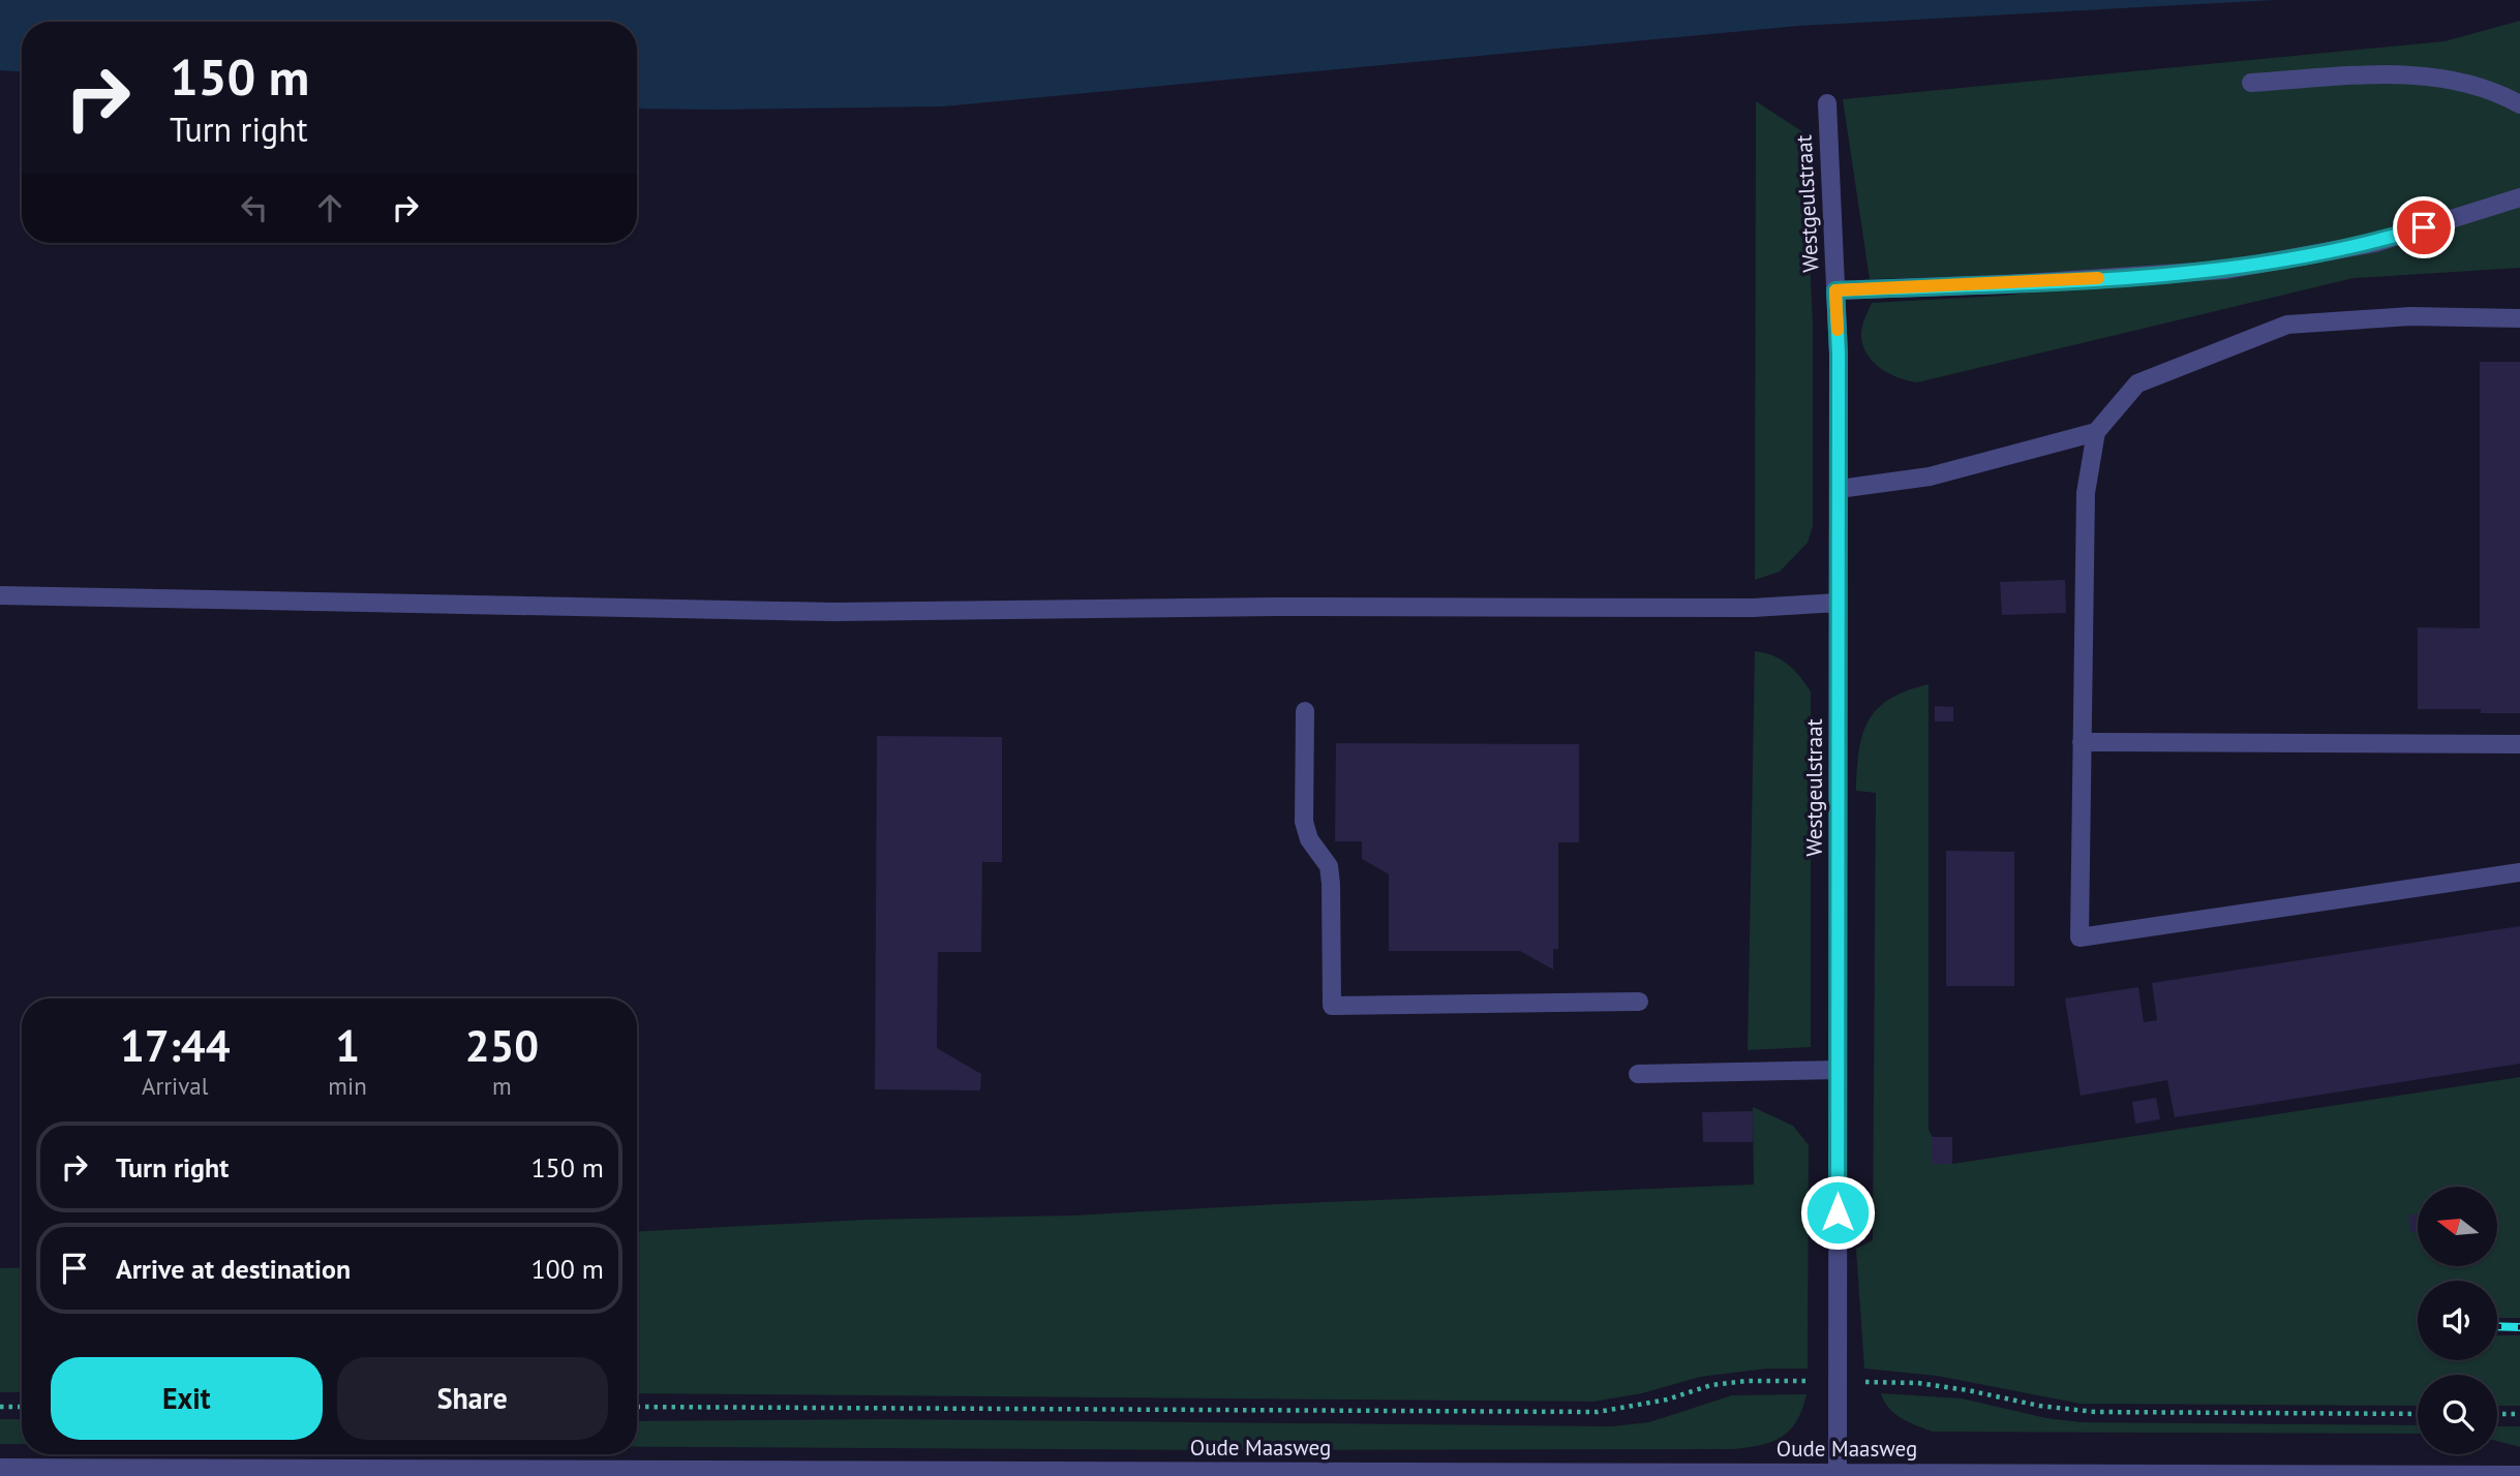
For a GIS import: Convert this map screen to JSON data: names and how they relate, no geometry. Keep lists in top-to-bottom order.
{
  "streets": {
    "street": ["Westgeulstraat", "Oude Maasweg"]
  },
  "crossings": [
    ["Westgeulstraat", "Oude Maasweg"]
  ],
  "north": "left",
  "page": {
    "turn": ["150 m", "Turn right"],
    "eta": [
      "17:44",
      "Arrival",
      "1",
      "min",
      "250",
      "m"
    ],
    "list": [
      {
        "name": "Turn right",
        "value": "150 m"
      },
      {
        "name": "Arrive at destination",
        "value": "100 m"
      }
    ],
    "buttons": ["Exit", "Share"]
  }
}
